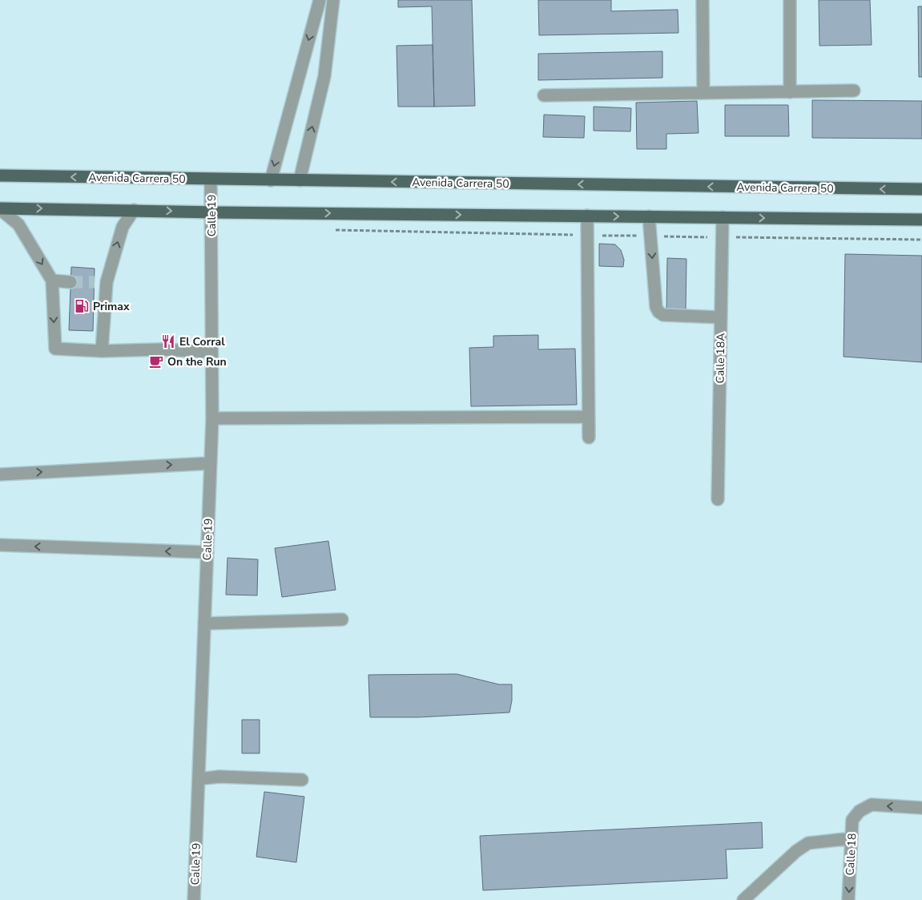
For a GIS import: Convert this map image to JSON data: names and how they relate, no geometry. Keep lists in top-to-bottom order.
{
  "streets": {
    "main road": ["Avenida Carrera 50"],
    "street": ["Calle 19", "Calle 18A", "Calle 18"]
  },
  "crossings": [
    ["Avenida Carrera 50", "Calle 19"]
  ],
  "places": {
    "fuel station": ["Primax"],
    "restaurant": ["El Corral"],
    "cafe": ["On the Run"]
  }
}
